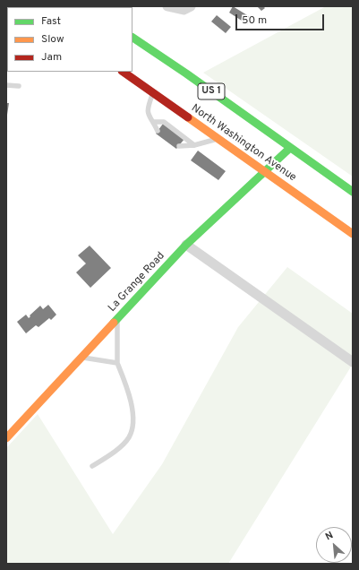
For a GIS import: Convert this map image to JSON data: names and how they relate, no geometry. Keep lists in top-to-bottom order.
{
  "streets": {
    "main road": ["US 1", "North Washington Avenue", "La Grange Road"]
  },
  "crossings": [
    ["US 1", "La Grange Road"],
    ["North Washington Avenue", "La Grange Road"]
  ],
  "legend": ["Fast", "Slow", "Jam"],
  "scale_bar": "50 m",
  "north": "top left"
}
